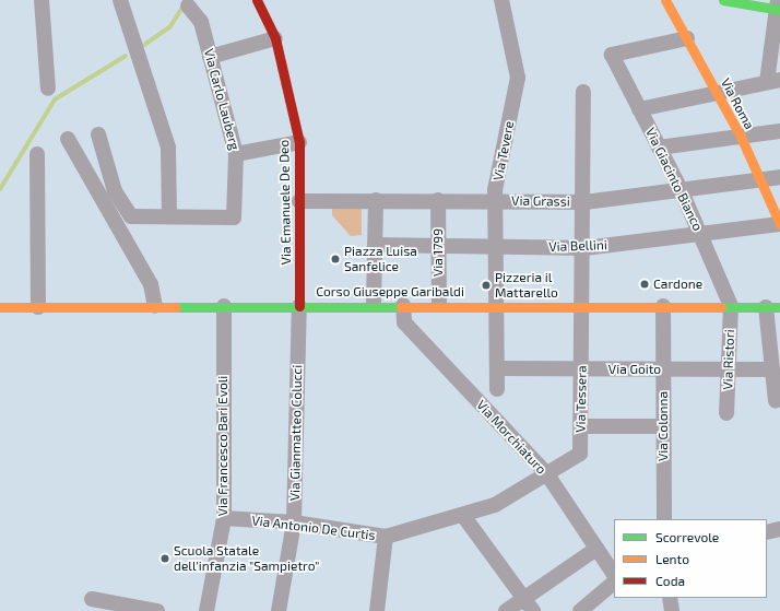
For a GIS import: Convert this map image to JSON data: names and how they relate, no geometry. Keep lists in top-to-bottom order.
{
  "streets": {
    "street": [
      "Via Carlo Lauberg",
      "Via Roma",
      "Via Tevere",
      "Via Giacinto Bianco",
      "Via Grassi",
      "Via Emanuele De Deo",
      "Via Bellini",
      "Via 1799",
      "Corso Giuseppe Garibaldi",
      "Via Ristori",
      "Via Goito",
      "Via Tessera",
      "Via Colonna",
      "Via Gianmatteo Colucci",
      "Via Morchiaturo",
      "Via Francesco Bari Evoli",
      "Via Antonio De Curtis"
    ]
  },
  "crossings": [
    ["Via Roma", "Via Giacinto Bianco"],
    ["Via Roma", "Via Grassi"],
    ["Via Roma", "Via Bellini"],
    ["Via Tevere", "Via Grassi"],
    ["Via Tevere", "Via Bellini"],
    ["Via Tevere", "Corso Giuseppe Garibaldi"],
    ["Via Tevere", "Via Goito"],
    ["Via Giacinto Bianco", "Via Grassi"],
    ["Via Giacinto Bianco", "Via Bellini"],
    ["Via Giacinto Bianco", "Corso Giuseppe Garibaldi"],
    ["Via Giacinto Bianco", "Via Ristori"],
    ["Via Grassi", "Via Emanuele De Deo"],
    ["Via Grassi", "Via 1799"],
    ["Via Grassi", "Via Tessera"],
    ["Via Emanuele De Deo", "Corso Giuseppe Garibaldi"],
    ["Via Emanuele De Deo", "Via Gianmatteo Colucci"],
    ["Via Bellini", "Via 1799"],
    ["Via Bellini", "Via Tessera"],
    ["Via 1799", "Corso Giuseppe Garibaldi"],
    ["Corso Giuseppe Garibaldi", "Via Ristori"],
    ["Corso Giuseppe Garibaldi", "Via Tessera"],
    ["Corso Giuseppe Garibaldi", "Via Colonna"],
    ["Corso Giuseppe Garibaldi", "Via Gianmatteo Colucci"],
    ["Corso Giuseppe Garibaldi", "Via Morchiaturo"],
    ["Corso Giuseppe Garibaldi", "Via Francesco Bari Evoli"],
    ["Via Ristori", "Via Goito"],
    ["Via Goito", "Via Tessera"],
    ["Via Goito", "Via Colonna"],
    ["Via Tessera", "Via Morchiaturo"],
    ["Via Tessera", "Via Antonio De Curtis"],
    ["Via Gianmatteo Colucci", "Via Antonio De Curtis"],
    ["Via Morchiaturo", "Via Antonio De Curtis"],
    ["Via Francesco Bari Evoli", "Via Antonio De Curtis"]
  ],
  "places": [
    "Piazza Luisa Sanfelice",
    "Cardone",
    "Pizzeria il Mattarello",
    "Scuola Statale dell'infanzia \"Sampietro\""
  ],
  "legend": ["Scorrevole", "Lento", "Coda"]
}
